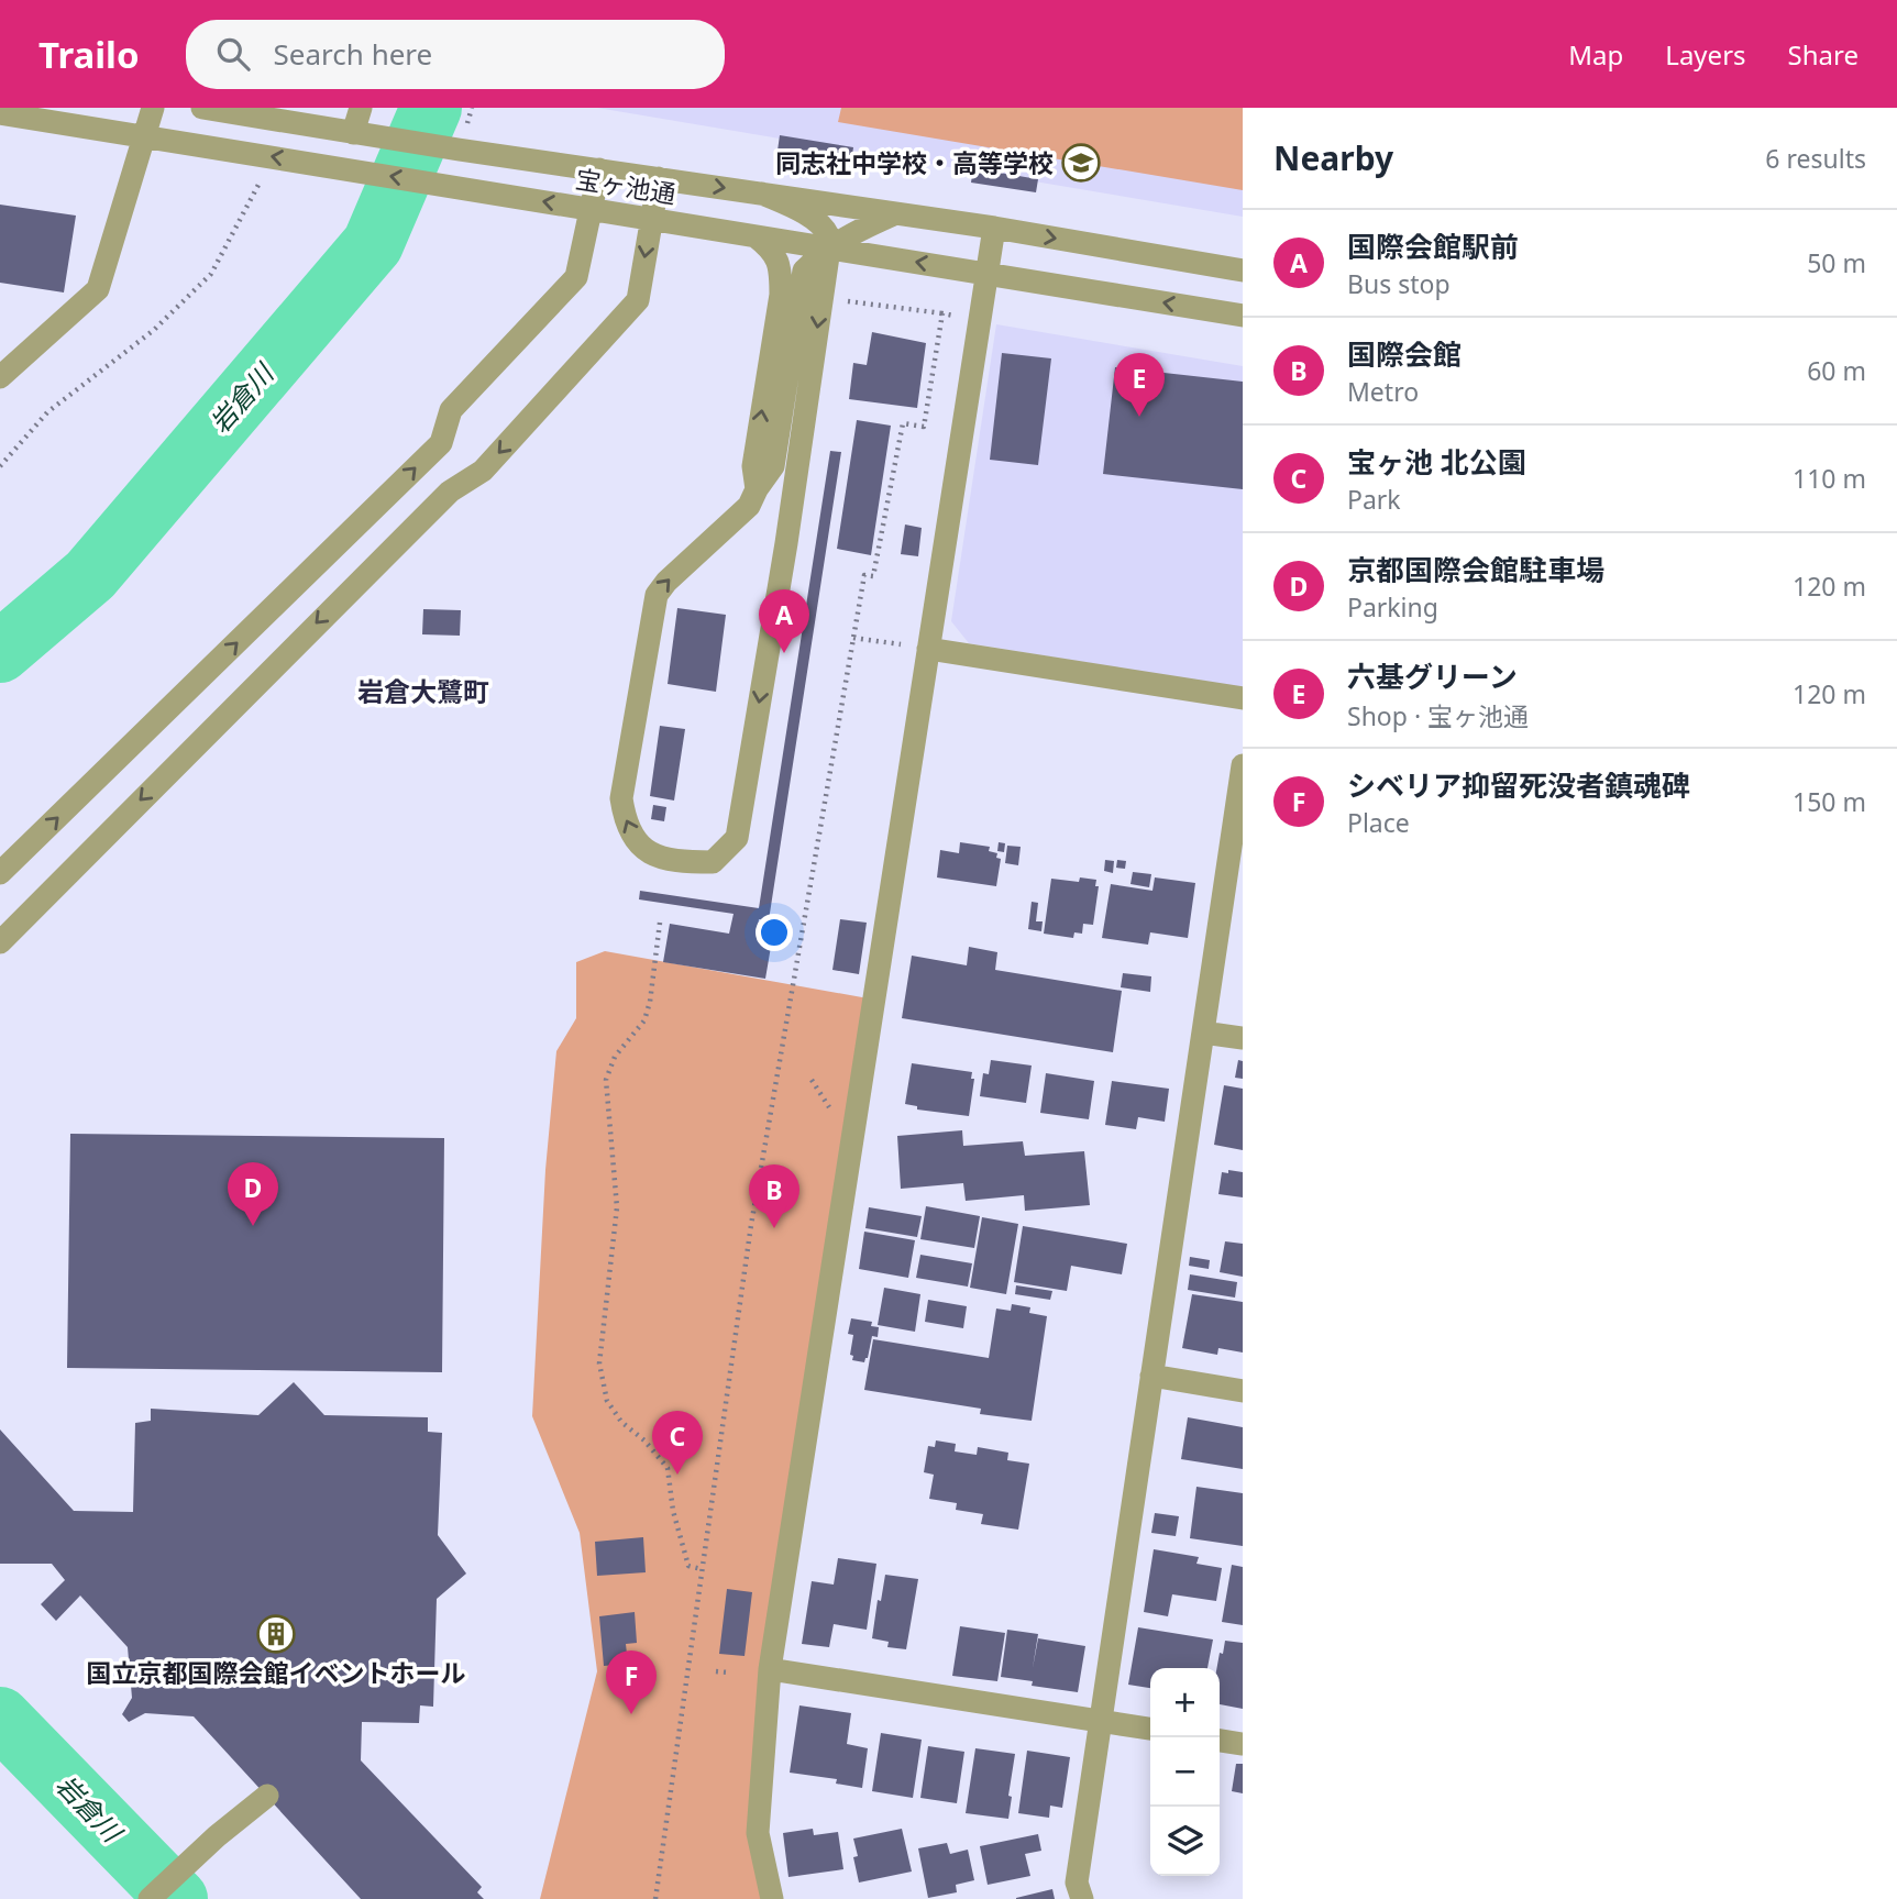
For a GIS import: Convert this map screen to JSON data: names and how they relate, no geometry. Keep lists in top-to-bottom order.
{
  "streets": {
    "street": ["宝ヶ池通"]
  },
  "districts": ["岩倉大鷺町"],
  "water": ["岩倉川"],
  "places": {
    "school or university": ["同志社中学校・高等学校"],
    "building": ["国立京都国際会館イベントホール"]
  },
  "page": {
    "header": "Trailo",
    "search": "Search here",
    "nav": ["Map", "Layers", "Share"],
    "heading": ["Nearby", "6 results"],
    "list": [
      {
        "mark": "A",
        "name": "国際会館駅前",
        "note": "Bus stop",
        "value": "50 m"
      },
      {
        "mark": "B",
        "name": "国際会館",
        "note": "Metro",
        "value": "60 m"
      },
      {
        "mark": "C",
        "name": "宝ヶ池 北公園",
        "note": "Park",
        "value": "110 m"
      },
      {
        "mark": "D",
        "name": "京都国際会館駐車場",
        "note": "Parking",
        "value": "120 m"
      },
      {
        "mark": "E",
        "name": "六基グリーン",
        "note": "Shop · 宝ヶ池通",
        "value": "120 m"
      },
      {
        "mark": "F",
        "name": "シベリア抑留死没者鎮魂碑",
        "note": "Place",
        "value": "150 m"
      }
    ],
    "pins": [
      "E",
      "A",
      "D",
      "B",
      "C",
      "F"
    ],
    "map_buttons": ["+", "−"]
  }
}
